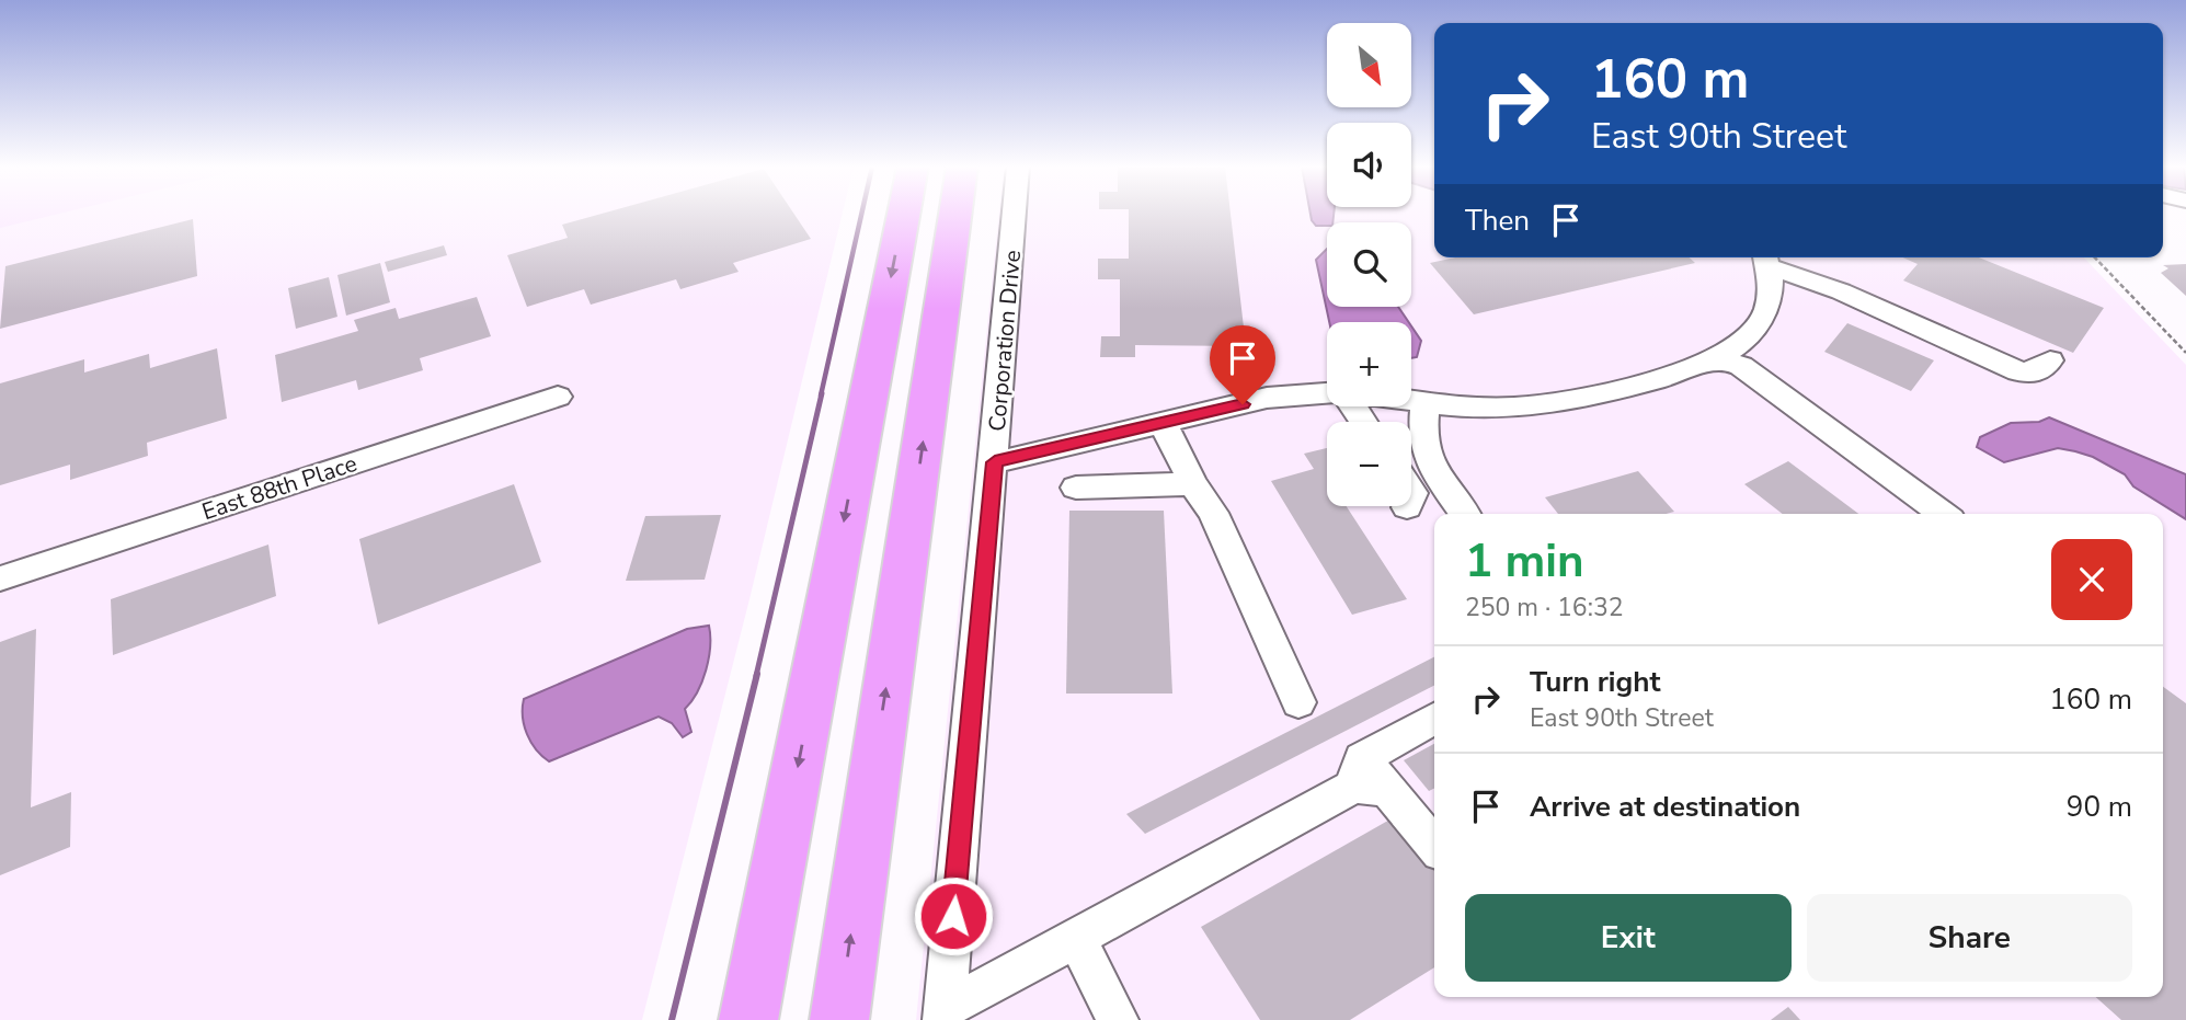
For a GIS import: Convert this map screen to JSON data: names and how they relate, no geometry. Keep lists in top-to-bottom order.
{
  "streets": {
    "street": ["Corporation Drive", "East 88th Place"]
  },
  "north": "bottom right",
  "page": {
    "map_buttons": ["+", "−"],
    "turn": ["160 m", "East 90th Street"],
    "then": "Then",
    "heading": ["1 min", "250 m · 16:32"],
    "list": [
      {
        "name": "Turn right",
        "note": "East 90th Street",
        "value": "160 m"
      },
      {
        "name": "Arrive at destination",
        "value": "90 m"
      }
    ],
    "buttons": ["Exit", "Share"]
  }
}
